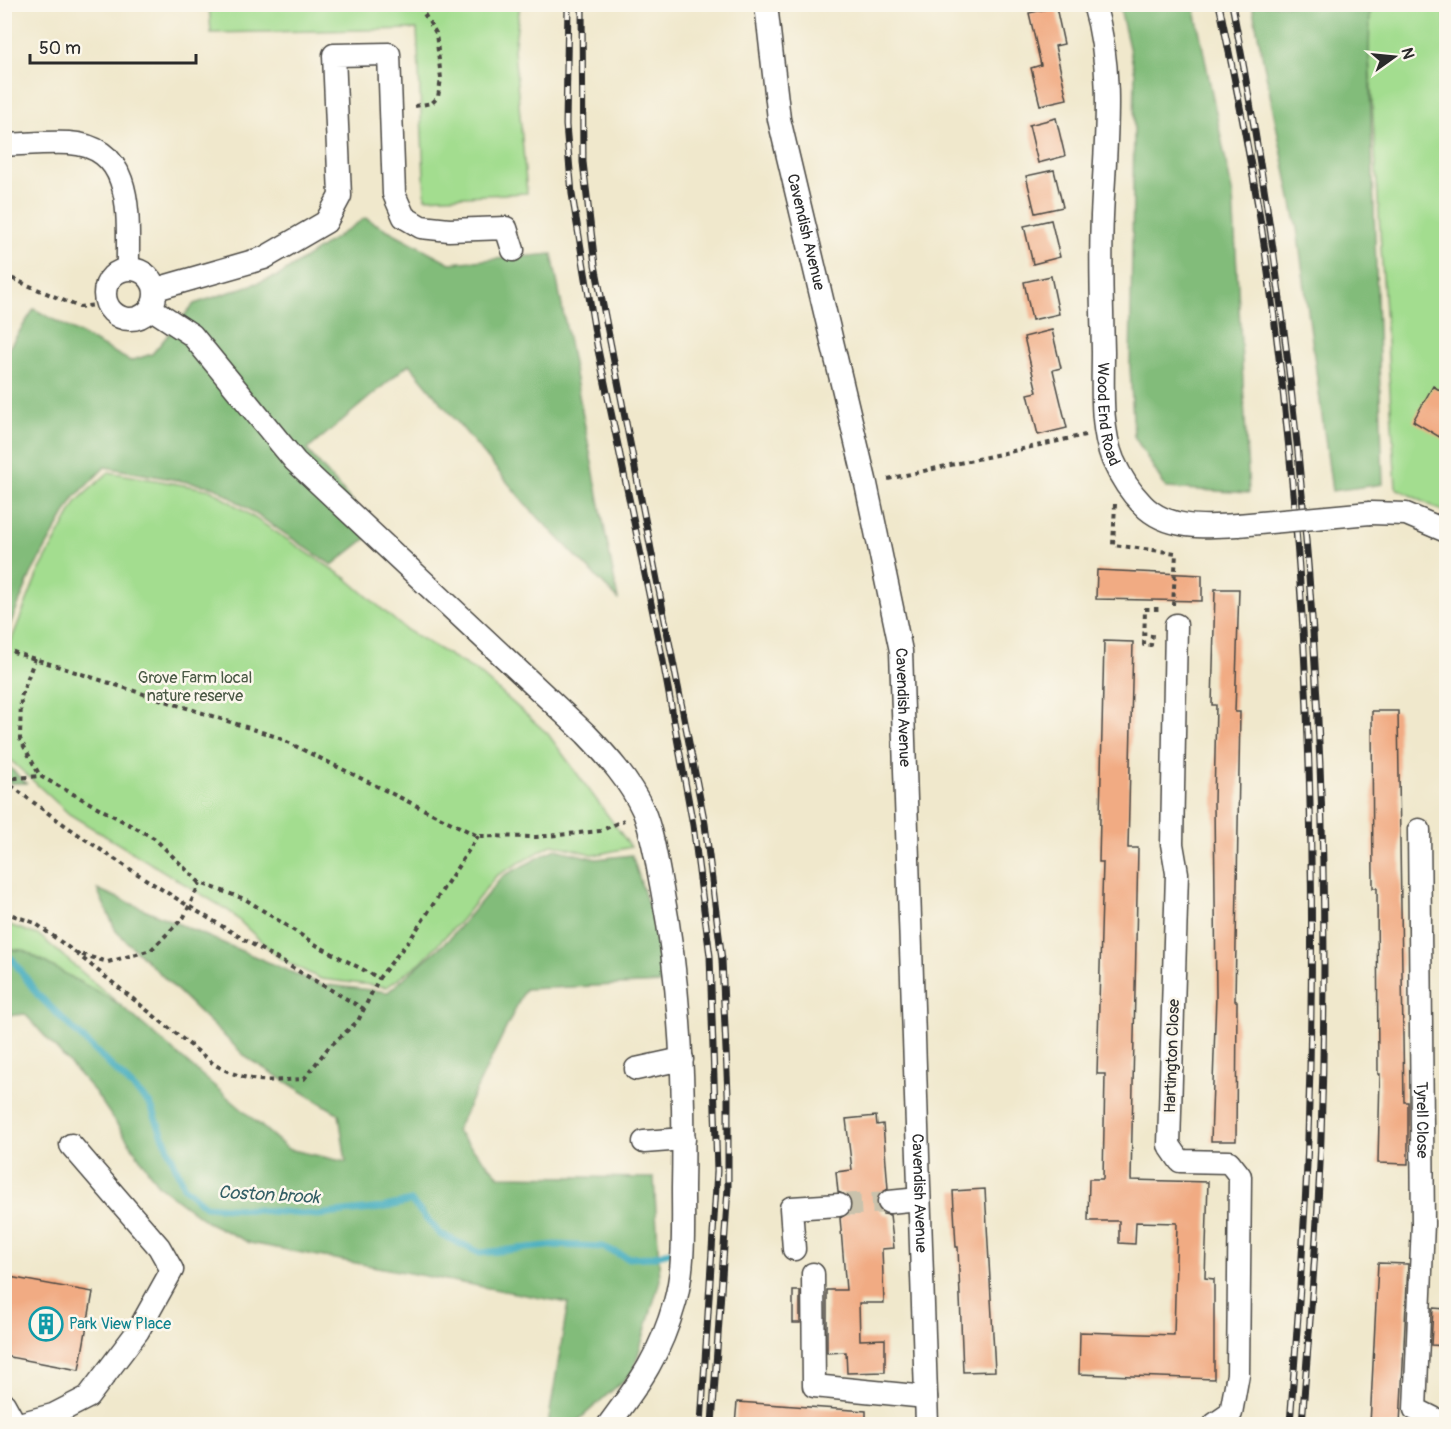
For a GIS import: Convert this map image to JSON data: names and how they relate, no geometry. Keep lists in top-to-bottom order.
{
  "streets": {
    "street": [
      "Cavendish Avenue",
      "Wood End Road",
      "Hartington Close",
      "Tyrell Close"
    ]
  },
  "water": ["Coston brook"],
  "parks": ["Grove Farm local nature reserve"],
  "places": {
    "building": ["Park View Place"]
  },
  "scale_bar": "50 m",
  "north": "right"
}
